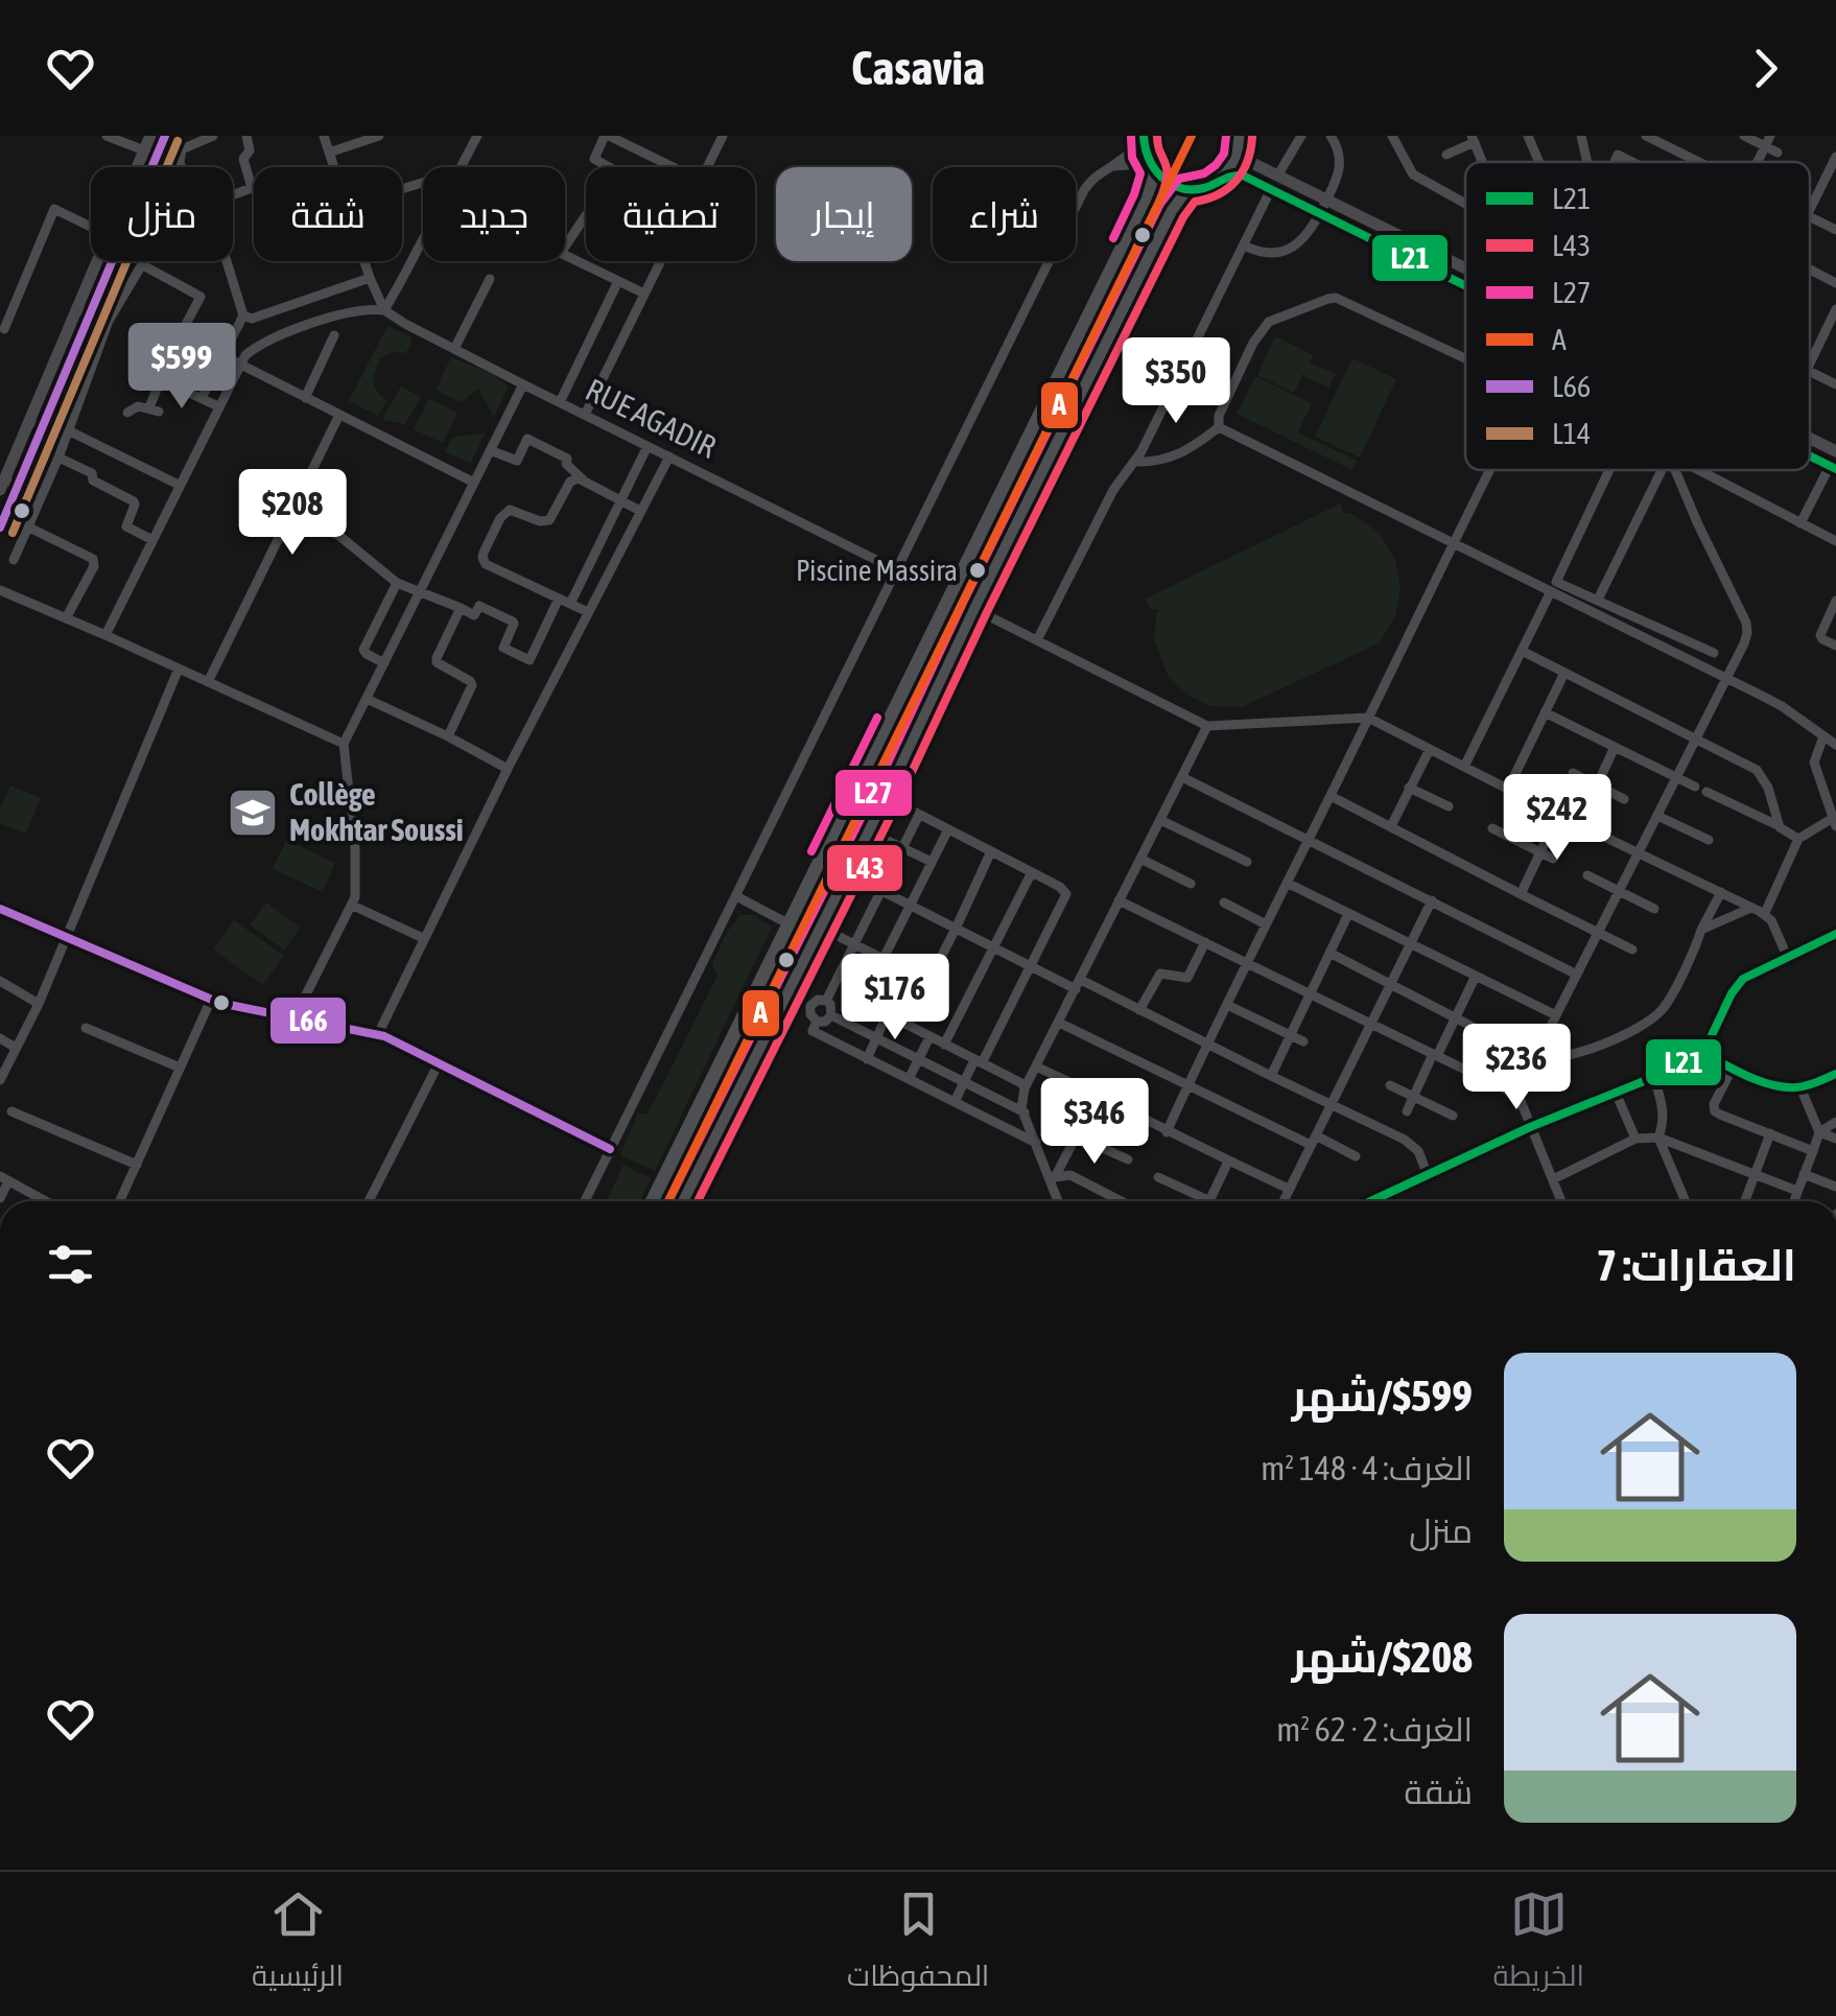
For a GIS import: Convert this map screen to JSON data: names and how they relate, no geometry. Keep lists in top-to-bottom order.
{
  "streets": {
    "street": ["RUE AGADIR"]
  },
  "places": {
    "other": ["Piscine Massira"],
    "school or university": ["Collège Mokhtar Soussi"]
  },
  "lines": [
    "transit line L21",
    "transit line L43",
    "transit line L27",
    "transit line A",
    "transit line L66",
    "transit line L14"
  ],
  "legend": [
    "L21",
    "L43",
    "L27",
    "A",
    "L66",
    "L14"
  ],
  "page": {
    "header": "Casavia",
    "chip": [
      "شراء",
      "إيجار",
      "تصفية",
      "جديد",
      "شقة",
      "منزل"
    ],
    "price": [
      "$599",
      "$350",
      "$208",
      "$242",
      "$176",
      "$236",
      "$346"
    ],
    "heading": "العقارات: 7",
    "list": [
      {
        "name": "$599/شهر",
        "note": "الغرف: 4 · 148 m² · منزل"
      },
      {
        "name": "$208/شهر",
        "note": "الغرف: 2 · 62 m² · شقة"
      }
    ],
    "tabs": ["الخريطة", "المحفوظات", "الرئيسية"]
  }
}
